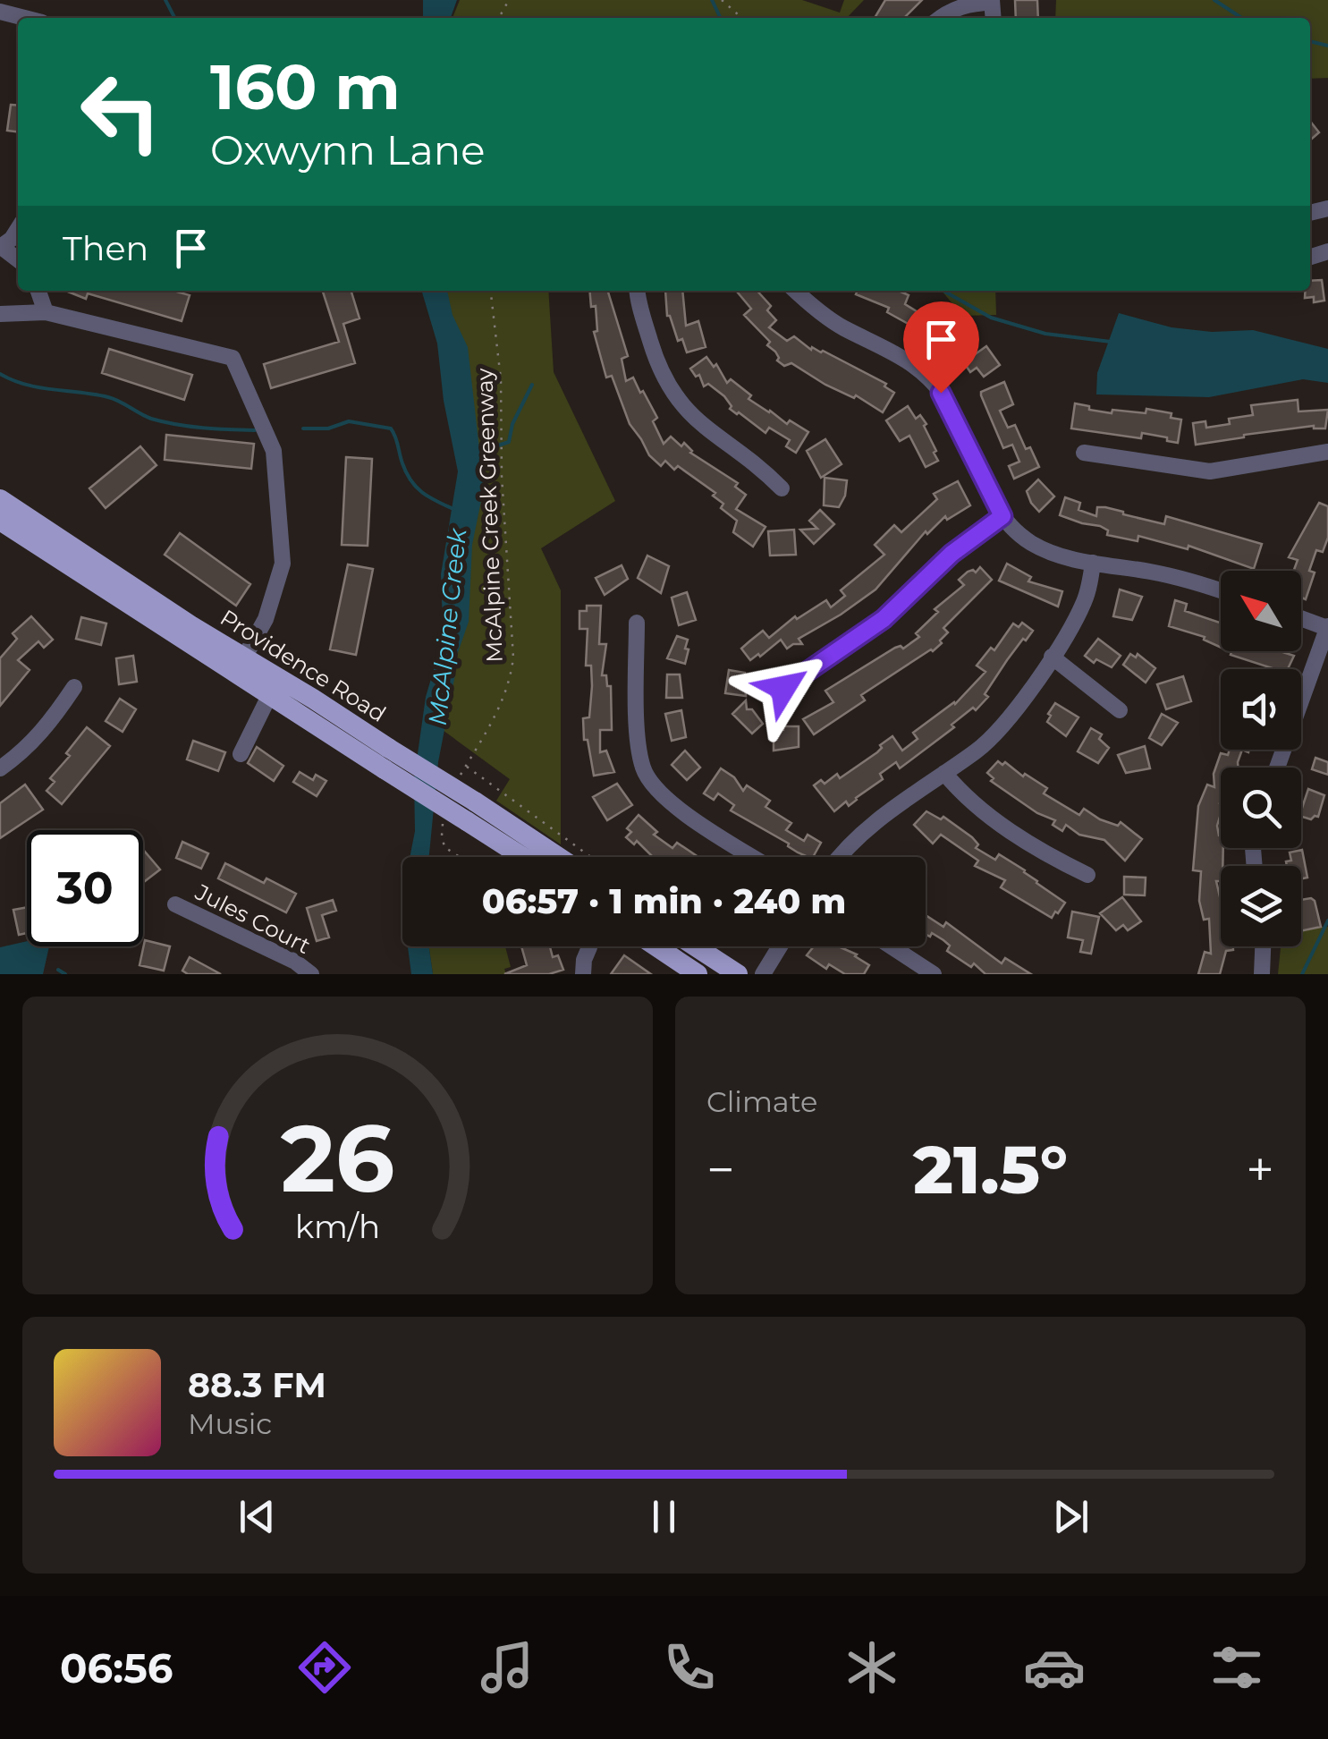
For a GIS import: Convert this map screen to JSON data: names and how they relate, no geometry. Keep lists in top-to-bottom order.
{
  "streets": {
    "main road": ["Providence Road"],
    "street": ["Jules Court"],
    "path": ["McAlpine Creek Greenway"]
  },
  "water": ["McAlpine Creek"],
  "north": "top left",
  "page": {
    "turn": ["160 m", "Oxwynn Lane"],
    "then": "Then",
    "limit": "30",
    "trip": "06:57 · 1 min · 240 m",
    "tile": "Climate",
    "heat": ["−", "21.5°", "+"],
    "song": ["88.3 FM", "Music"],
    "tabs": "06:56",
    "gauge": ["26", "km/h"]
  }
}
